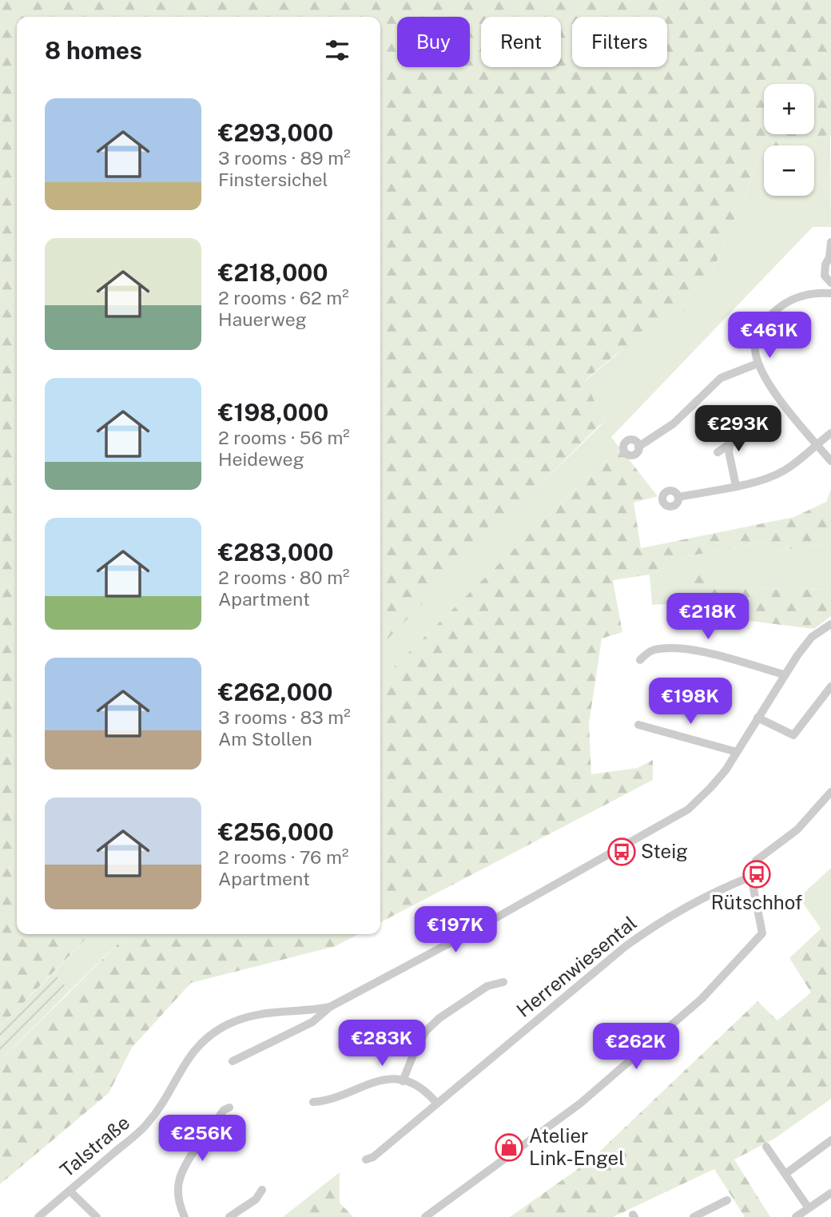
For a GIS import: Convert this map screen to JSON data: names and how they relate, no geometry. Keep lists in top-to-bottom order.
{
  "streets": {
    "street": ["Herrenwiesental", "Talstraße"]
  },
  "places": {
    "bus stop": ["Steig", "Rütschhof"],
    "shop": ["Atelier Link-Engel"]
  },
  "page": {
    "chip": ["Buy", "Rent", "Filters"],
    "heading": "8 homes",
    "map_buttons": ["+", "−"],
    "list": [
      {
        "name": "€293,000",
        "note": "3 rooms · 89 m² · Finstersichel"
      },
      {
        "name": "€218,000",
        "note": "2 rooms · 62 m² · Hauerweg"
      },
      {
        "name": "€198,000",
        "note": "2 rooms · 56 m² · Heideweg"
      },
      {
        "name": "€283,000",
        "note": "2 rooms · 80 m² · Apartment"
      },
      {
        "name": "€262,000",
        "note": "3 rooms · 83 m² · Am Stollen"
      },
      {
        "name": "€256,000",
        "note": "2 rooms · 76 m² · Apartment"
      }
    ],
    "price": [
      "€461K",
      "€293K",
      "€218K",
      "€198K",
      "€197K",
      "€283K",
      "€262K",
      "€256K"
    ]
  }
}
